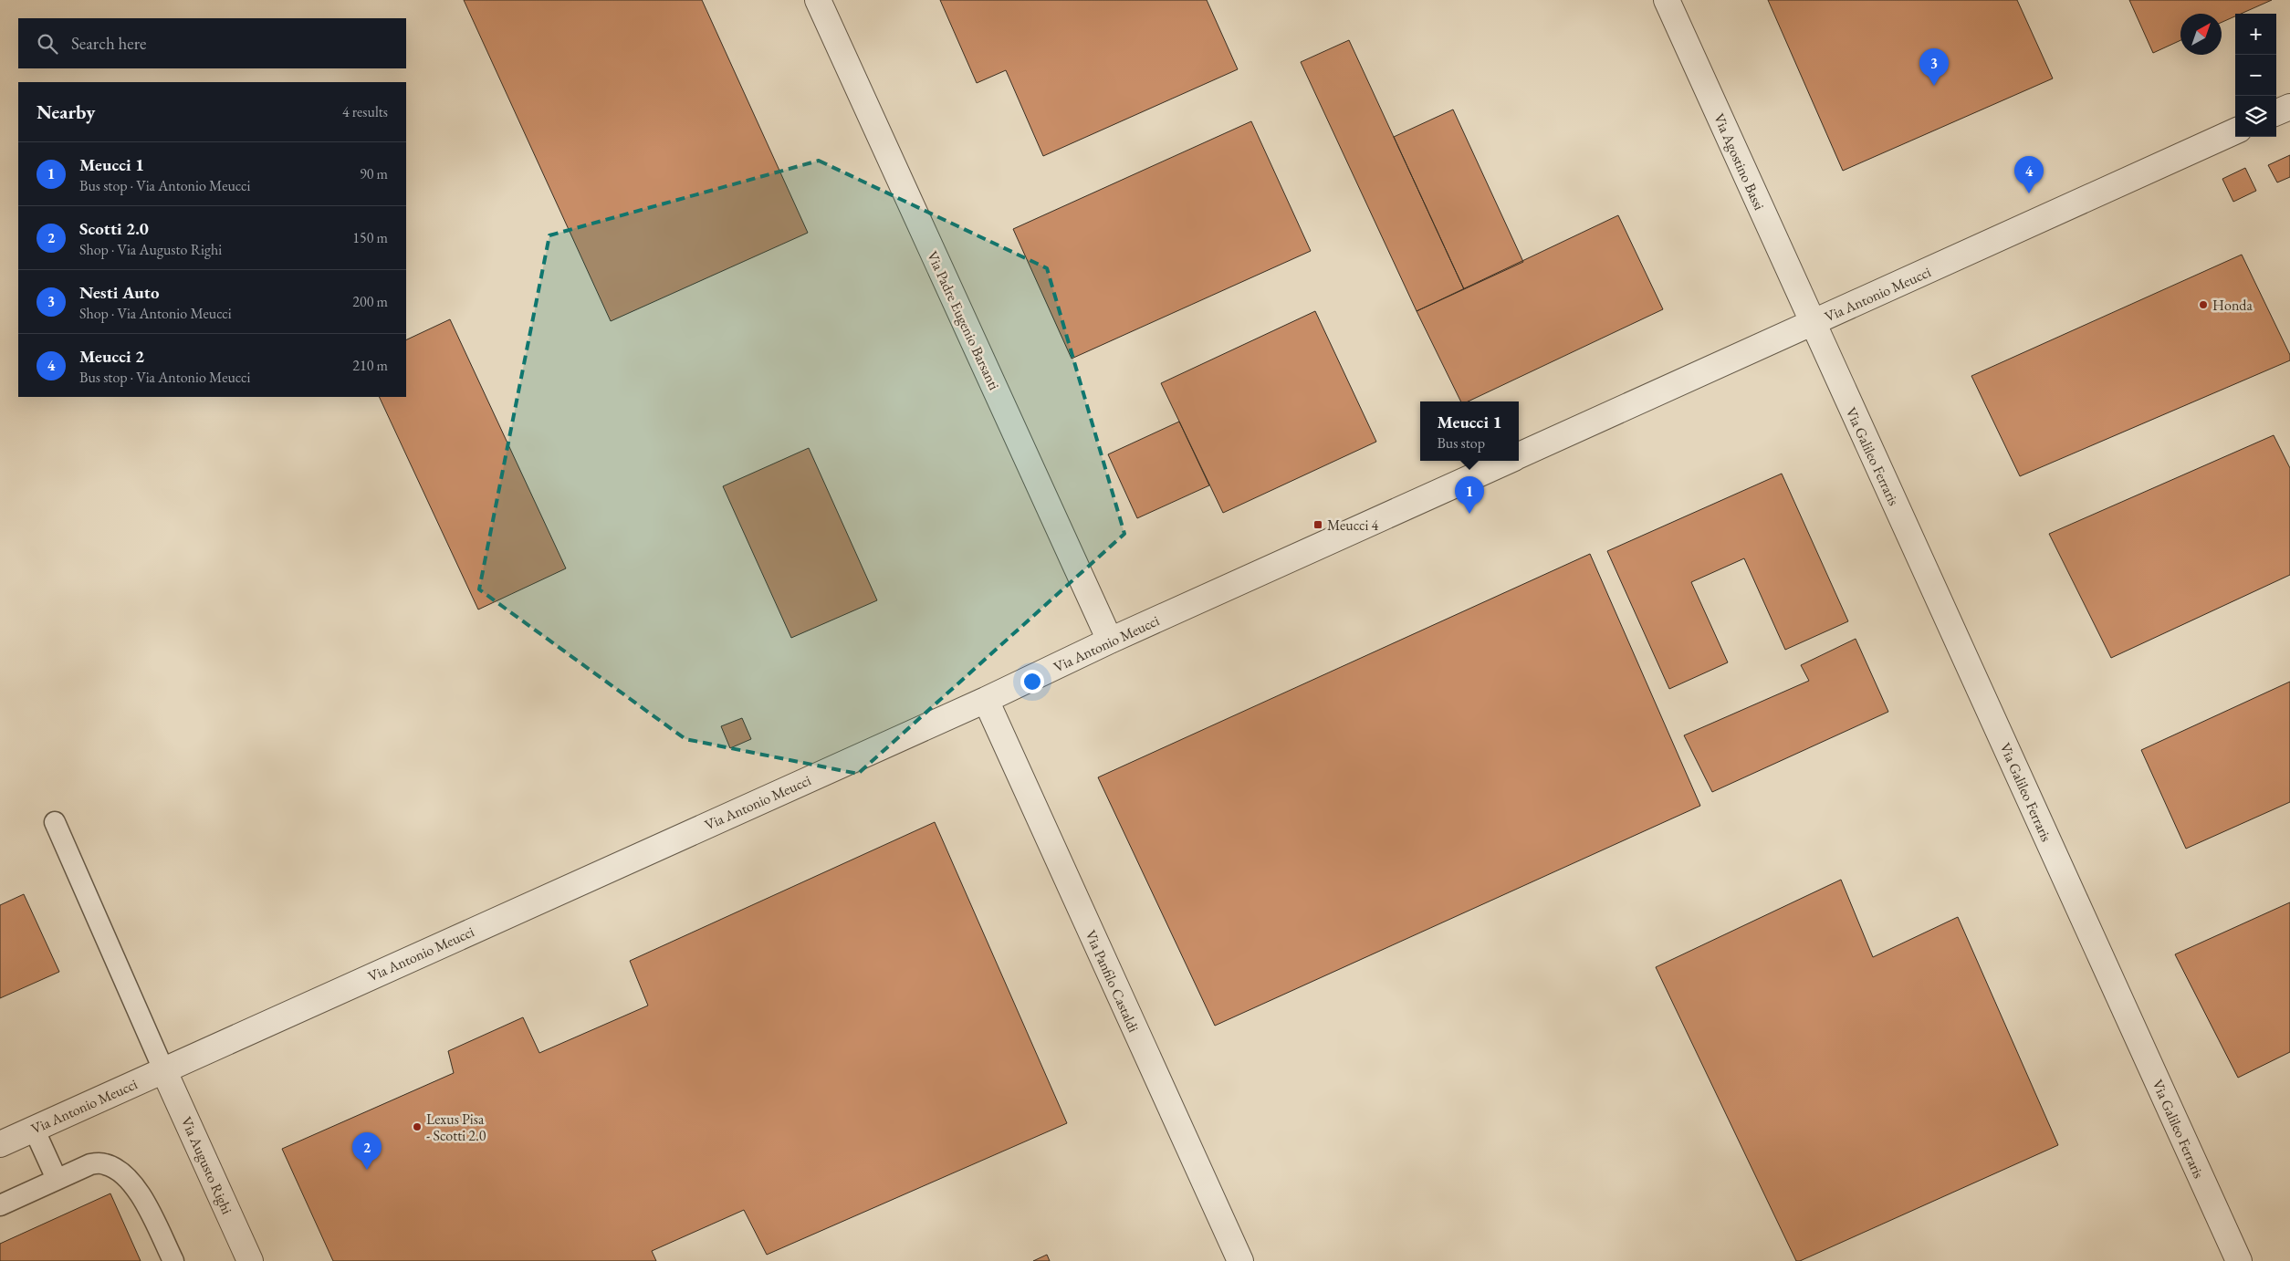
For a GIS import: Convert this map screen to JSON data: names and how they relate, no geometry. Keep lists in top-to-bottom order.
{
  "streets": {
    "street": [
      "Via Agostino Bassi",
      "Via Antonio Meucci",
      "Via Padre Eugenio Barsanti",
      "Via Galileo Ferraris",
      "Via Panfilo Castaldi",
      "Via Augusto Righi"
    ]
  },
  "crossings": [
    ["Via Agostino Bassi", "Via Antonio Meucci"],
    ["Via Agostino Bassi", "Via Galileo Ferraris"],
    ["Via Antonio Meucci", "Via Padre Eugenio Barsanti"],
    ["Via Antonio Meucci", "Via Galileo Ferraris"],
    ["Via Antonio Meucci", "Via Panfilo Castaldi"],
    ["Via Antonio Meucci", "Via Augusto Righi"]
  ],
  "places": {
    "other": ["Honda", "Lexus Pisa - Scotti 2.0"],
    "transit": ["Meucci 4"]
  },
  "north": "top right",
  "page": {
    "map_buttons": ["+", "−"],
    "search": "Search here",
    "pins": [
      "3",
      "4",
      "1",
      "2"
    ],
    "heading": ["Nearby", "4 results"],
    "list": [
      {
        "mark": "1",
        "name": "Meucci 1",
        "note": "Bus stop · Via Antonio Meucci",
        "value": "90 m"
      },
      {
        "mark": "2",
        "name": "Scotti 2.0",
        "note": "Shop · Via Augusto Righi",
        "value": "150 m"
      },
      {
        "mark": "3",
        "name": "Nesti Auto",
        "note": "Shop · Via Antonio Meucci",
        "value": "200 m"
      },
      {
        "mark": "4",
        "name": "Meucci 2",
        "note": "Bus stop · Via Antonio Meucci",
        "value": "210 m"
      }
    ],
    "popup": ["Meucci 1", "Bus stop"]
  }
}
